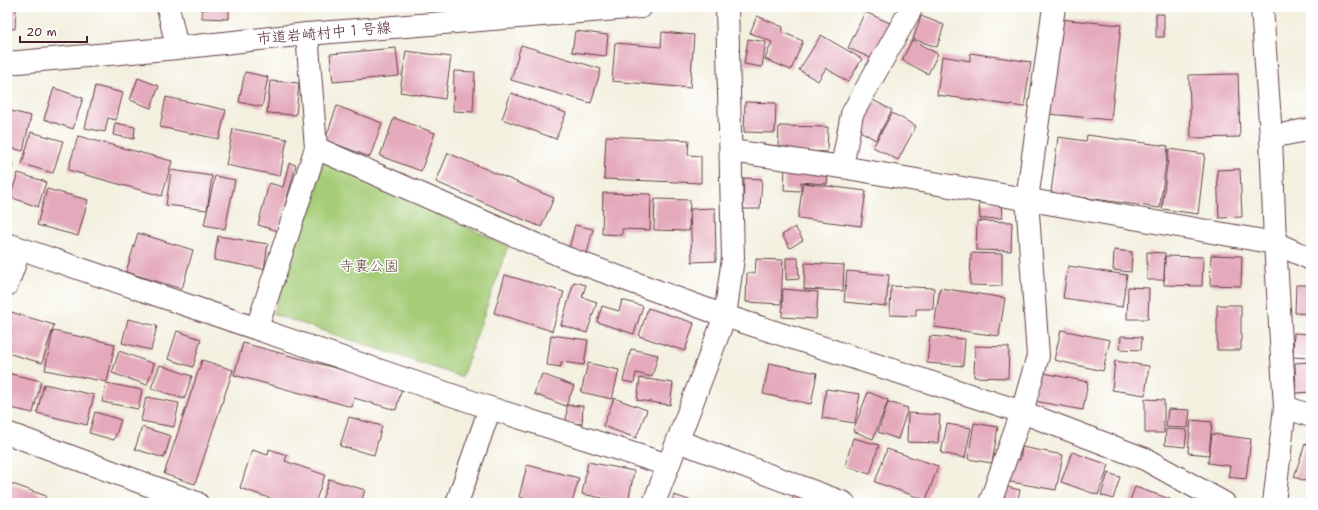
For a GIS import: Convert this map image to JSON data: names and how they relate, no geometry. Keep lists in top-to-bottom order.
{
  "streets": {
    "street": ["市道岩崎村中１号線"]
  },
  "parks": ["寺裏公園"],
  "scale_bar": "20 m"
}
